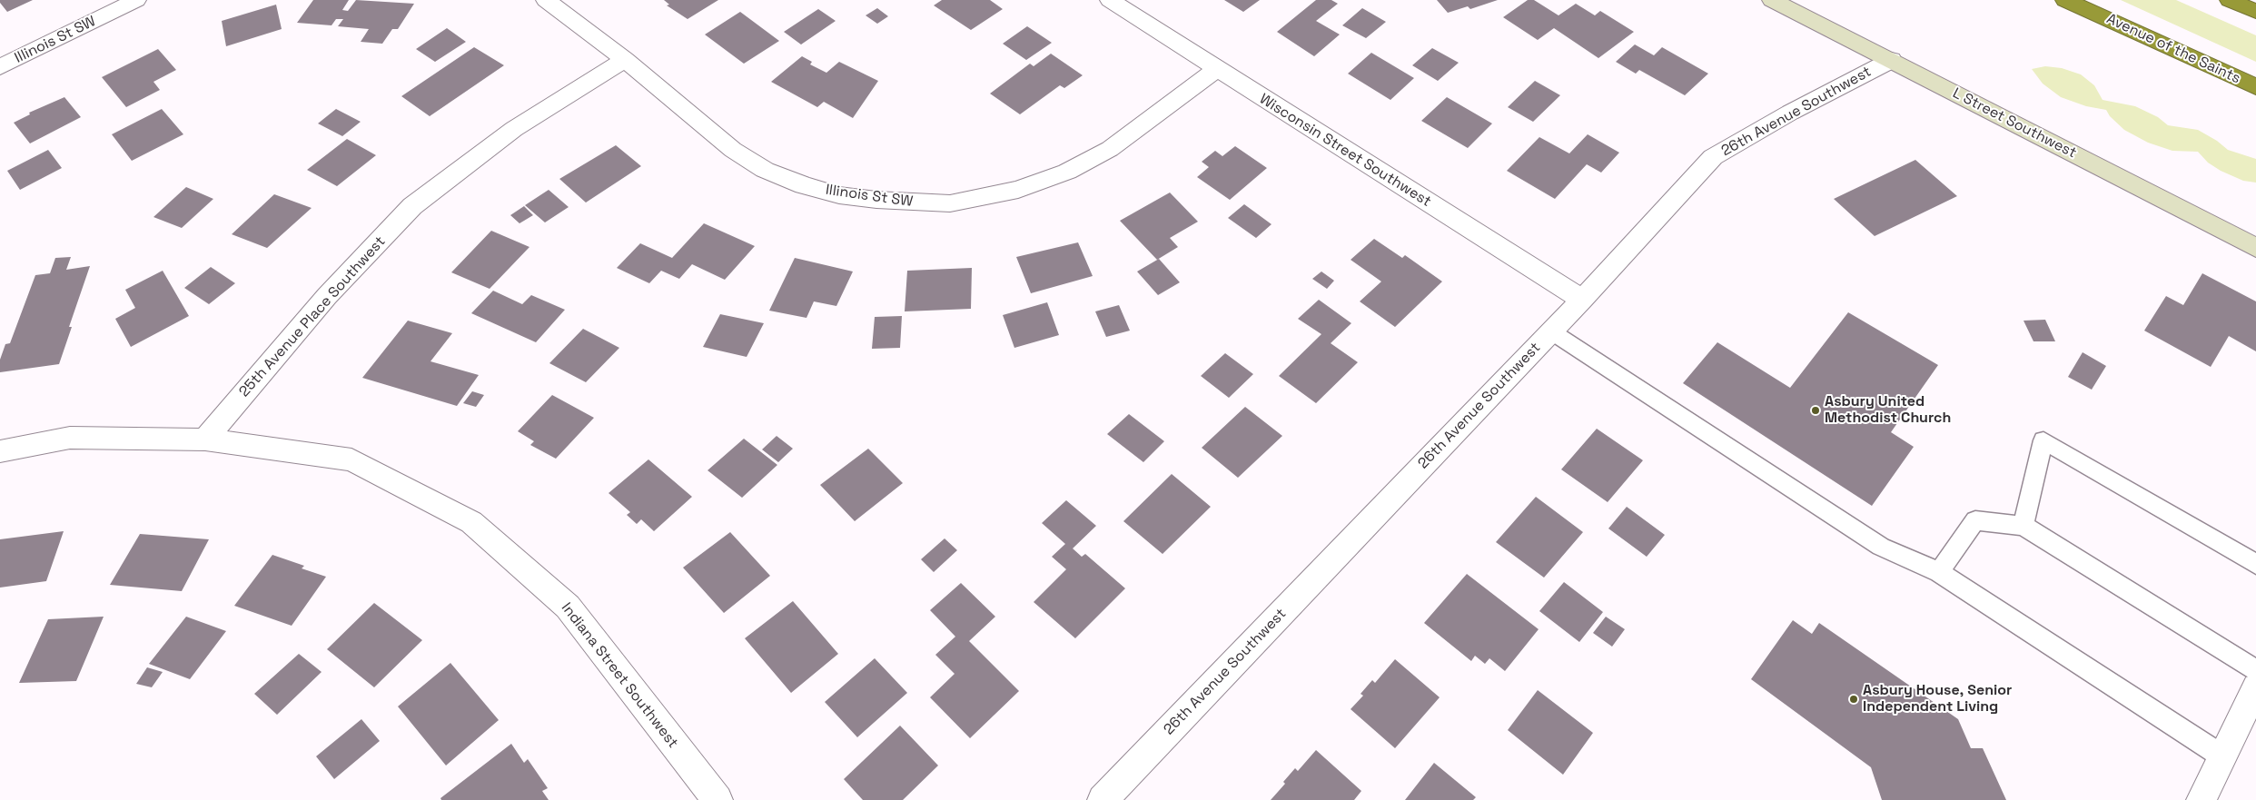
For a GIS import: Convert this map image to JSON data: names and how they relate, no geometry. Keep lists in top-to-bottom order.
{
  "streets": {
    "highway": ["Avenue of the Saints"],
    "street": [
      "Illinois St SW",
      "26th Avenue Southwest",
      "L Street Southwest",
      "Wisconsin Street Southwest",
      "25th Avenue Place Southwest",
      "Indiana Street Southwest"
    ]
  },
  "crossings": [
    ["Illinois St SW", "Wisconsin Street Southwest"],
    ["Illinois St SW", "25th Avenue Place Southwest"],
    ["26th Avenue Southwest", "L Street Southwest"],
    ["26th Avenue Southwest", "Wisconsin Street Southwest"],
    ["25th Avenue Place Southwest", "Indiana Street Southwest"]
  ],
  "places": ["Asbury United Methodist Church", "Asbury House, Senior Independent Living"]
}
